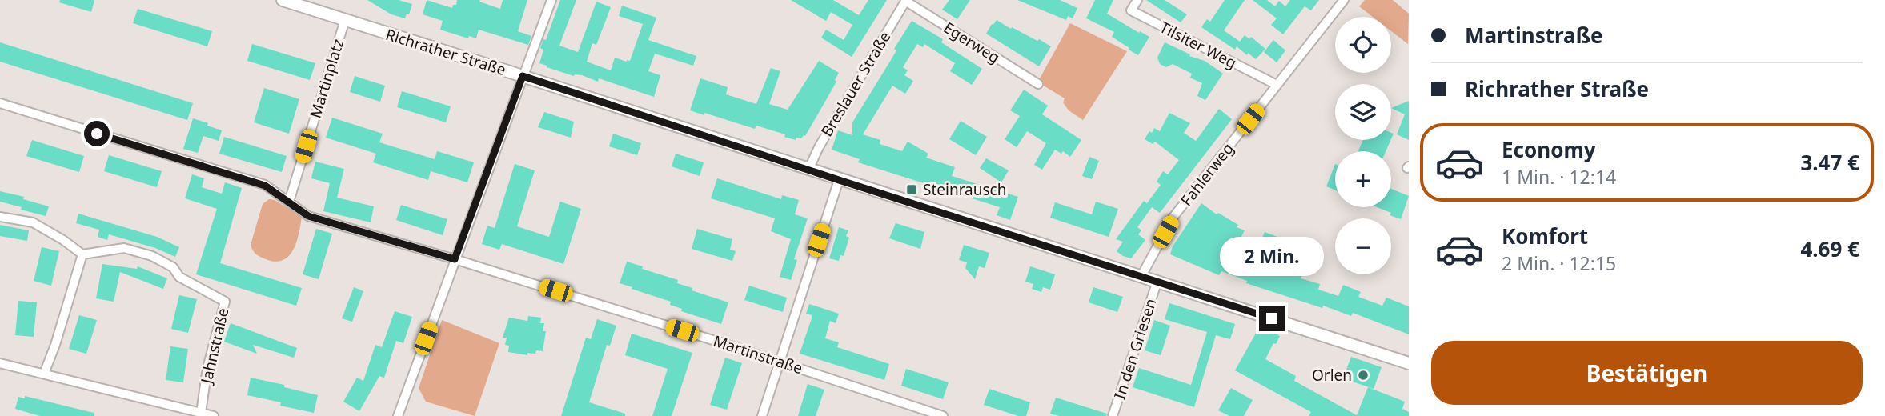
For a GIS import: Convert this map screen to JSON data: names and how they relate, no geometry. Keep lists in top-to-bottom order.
{
  "streets": {
    "street": [
      "Egerweg",
      "Tilsiter Weg",
      "Richrather Straße",
      "Martinplatz",
      "Breslauer Straße",
      "Fahlerweg",
      "Jahnstraße",
      "In den Griesen",
      "Martinstraße"
    ]
  },
  "crossings": [
    ["Egerweg", "Breslauer Straße"],
    ["Tilsiter Weg", "Fahlerweg"],
    ["Richrather Straße", "Martinplatz"],
    ["Richrather Straße", "Breslauer Straße"],
    ["Richrather Straße", "Fahlerweg"],
    ["Richrather Straße", "In den Griesen"],
    ["Martinplatz", "Martinstraße"]
  ],
  "places": {
    "transit": ["Steinrausch"],
    "other": ["Orlen"]
  },
  "page": {
    "banner": ["Martinstraße", "Richrather Straße"],
    "map_buttons": ["+", "−"],
    "list": [
      {
        "name": "Economy",
        "note": "1 Min. · 12:14",
        "value": "3.47 €"
      },
      {
        "name": "Komfort",
        "note": "2 Min. · 12:15",
        "value": "4.69 €"
      }
    ],
    "bubble": "2 Min.",
    "buttons": "Bestätigen"
  }
}
